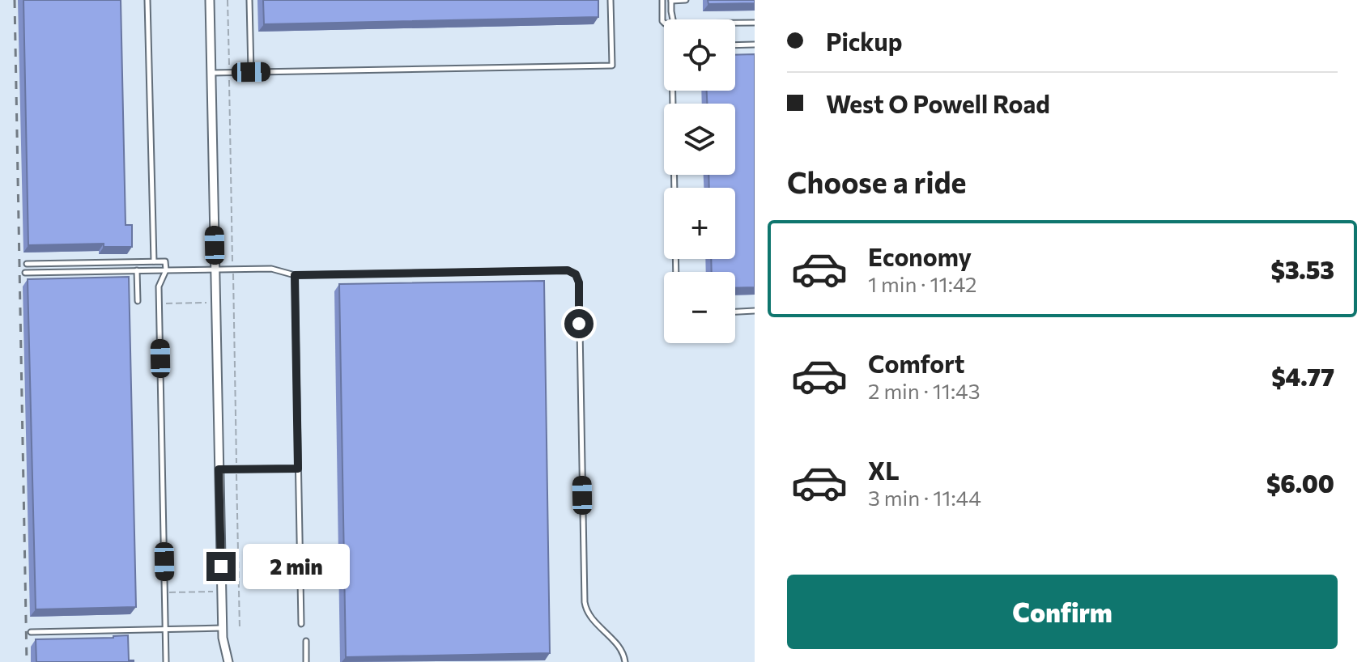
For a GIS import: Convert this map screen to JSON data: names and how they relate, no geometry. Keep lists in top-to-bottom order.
{
  "page": {
    "banner": ["Pickup", "West O Powell Road"],
    "map_buttons": ["+", "−"],
    "heading": "Choose a ride",
    "list": [
      {
        "name": "Economy",
        "note": "1 min · 11:42",
        "value": "$3.53"
      },
      {
        "name": "Comfort",
        "note": "2 min · 11:43",
        "value": "$4.77"
      },
      {
        "name": "XL",
        "note": "3 min · 11:44",
        "value": "$6.00"
      }
    ],
    "bubble": "2 min",
    "buttons": "Confirm"
  }
}
